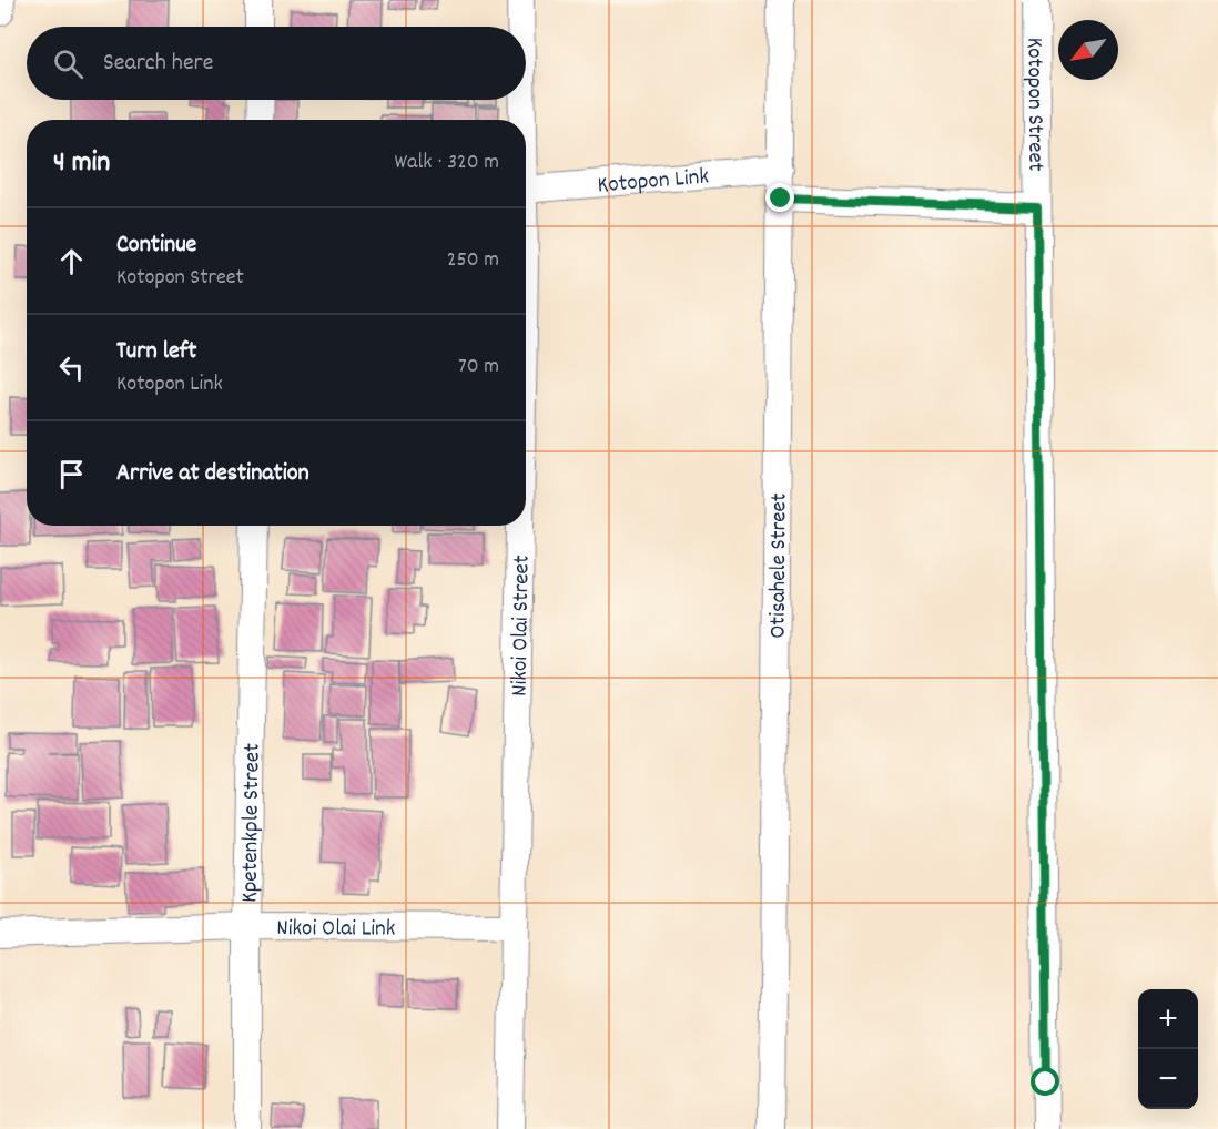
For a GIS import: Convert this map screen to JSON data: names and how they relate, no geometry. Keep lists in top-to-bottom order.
{
  "streets": {
    "street": [
      "Kotopon Street",
      "Kotopon Link",
      "Otisahele Street",
      "Nikoi Olai Street",
      "Kpetenkple Street",
      "Nikoi Olai Link"
    ]
  },
  "crossings": [
    ["Kotopon Link", "Otisahele Street"],
    ["Nikoi Olai Street", "Nikoi Olai Link"],
    ["Kpetenkple Street", "Nikoi Olai Link"]
  ],
  "north": "bottom left",
  "page": {
    "search": "Search here",
    "heading": ["4 min", "Walk · 320 m"],
    "list": [
      ["Continue", "Kotopon Street", "250 m"],
      ["Turn left", "Kotopon Link", "70 m"],
      "Arrive at destination"
    ],
    "map_buttons": ["+", "−"]
  }
}
